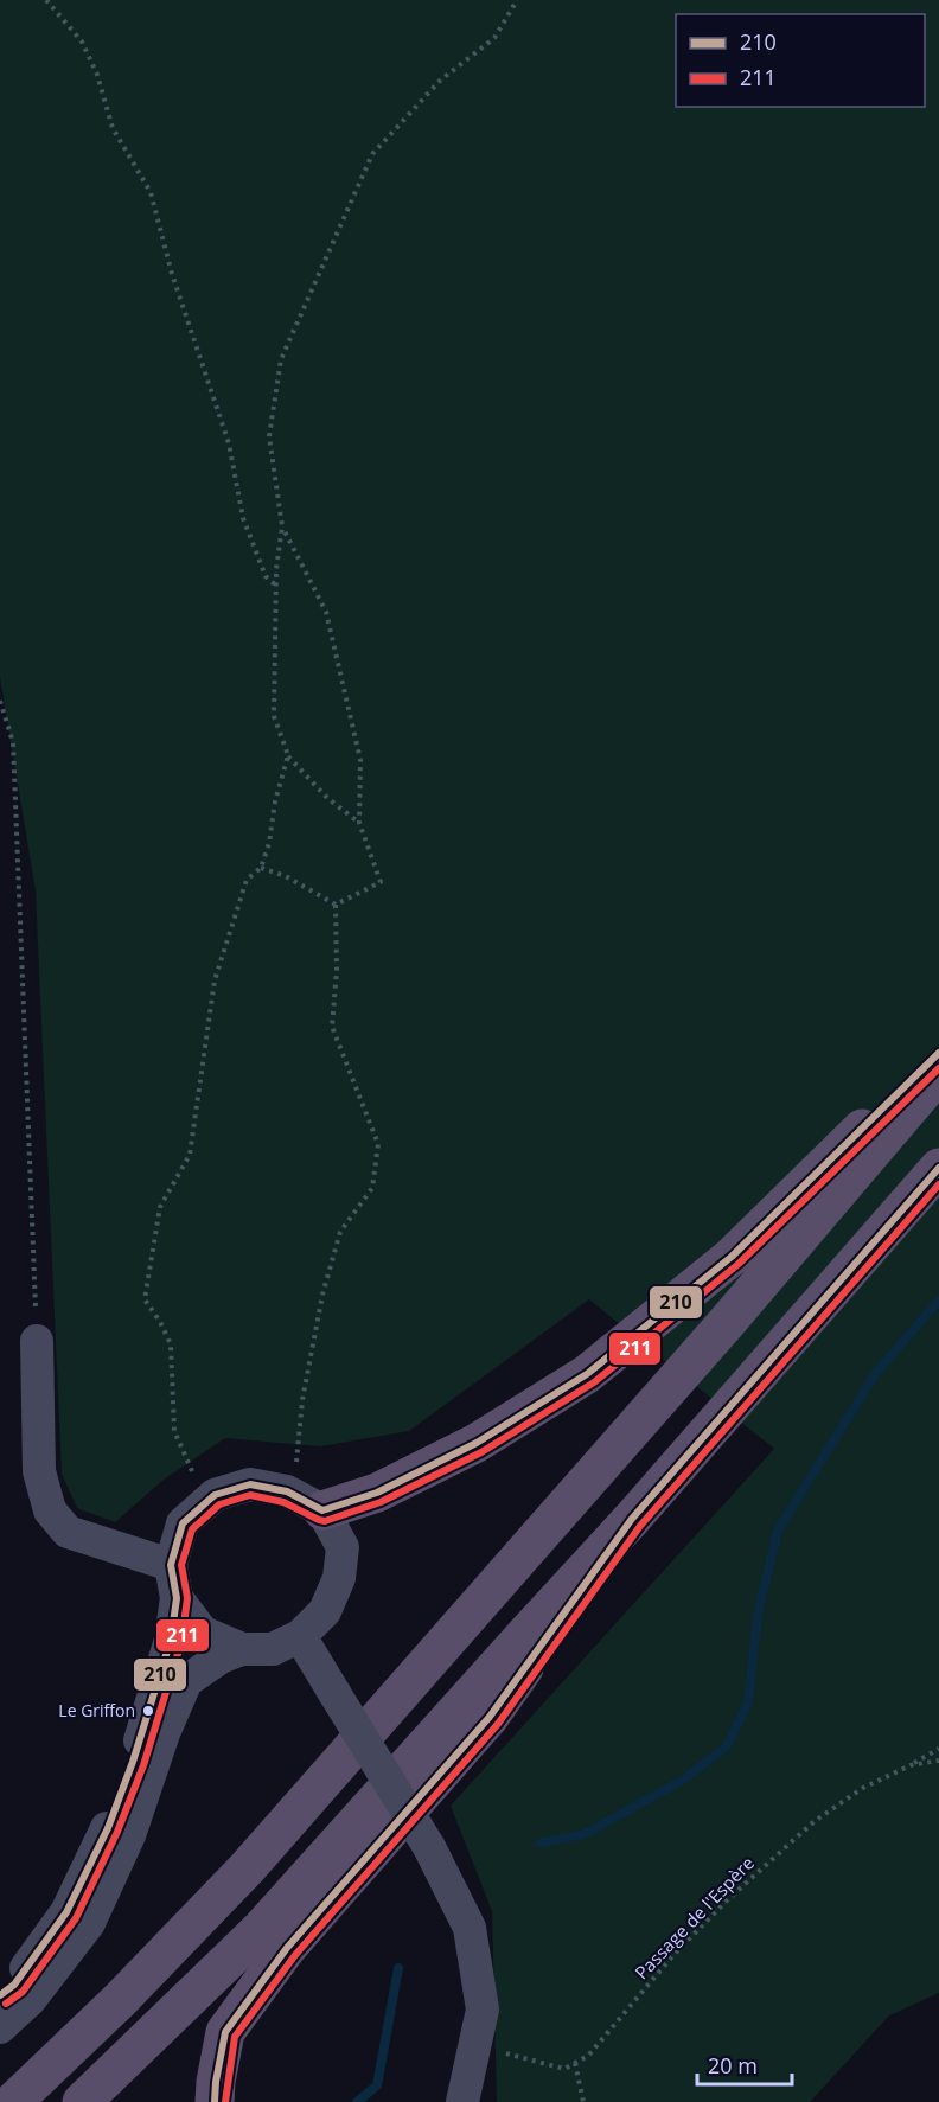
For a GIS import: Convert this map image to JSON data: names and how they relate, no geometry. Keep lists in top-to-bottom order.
{
  "streets": {
    "path": ["Passage de l'Espère"]
  },
  "places": ["Le Griffon"],
  "lines": ["transit line 210", "transit line 211"],
  "legend": ["210", "211"],
  "scale_bar": "20 m"
}
